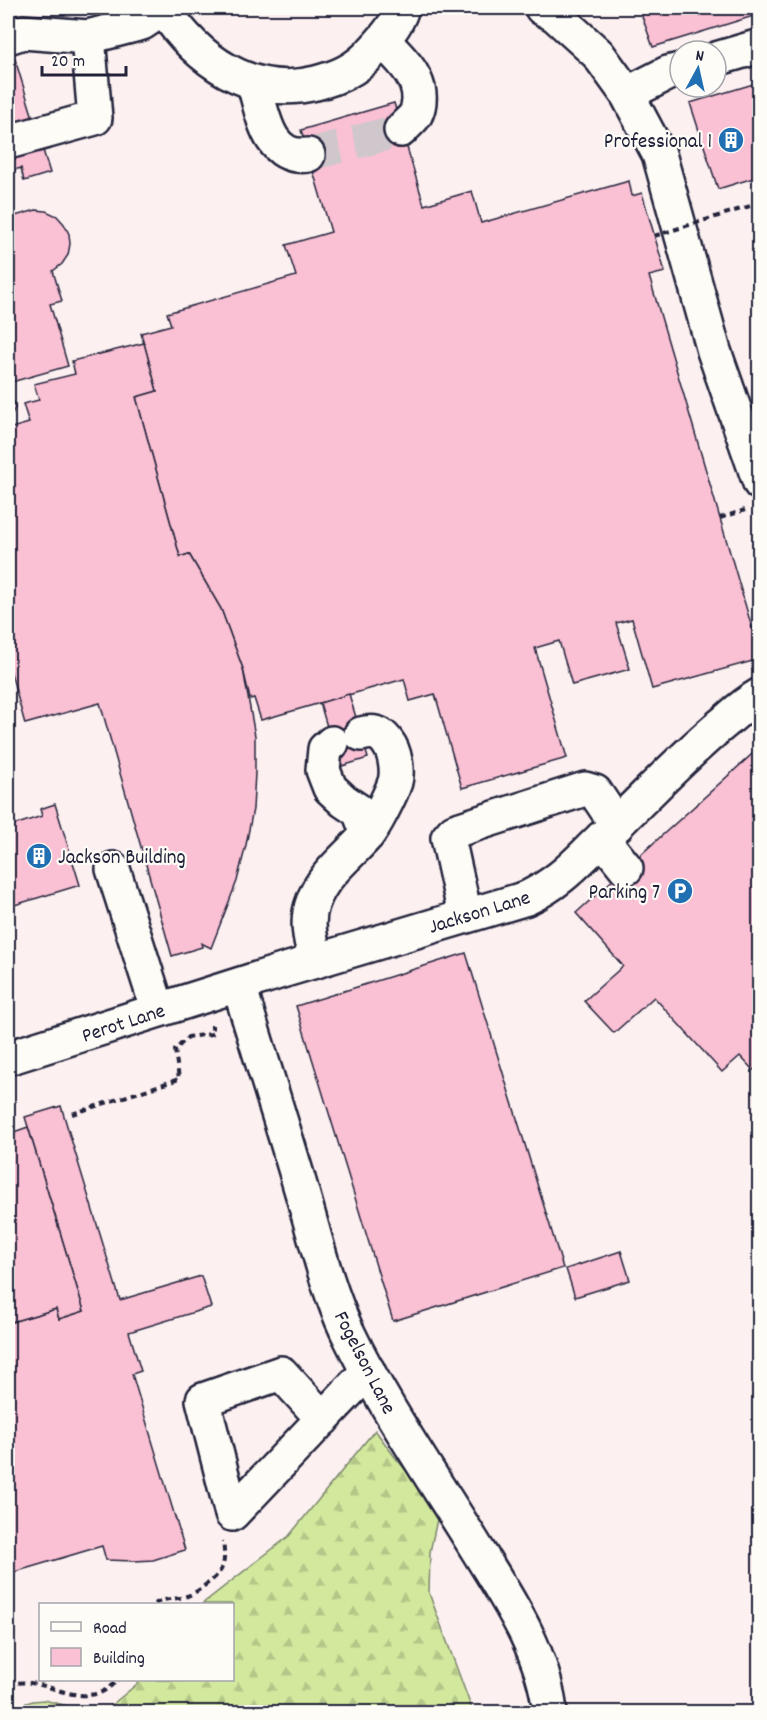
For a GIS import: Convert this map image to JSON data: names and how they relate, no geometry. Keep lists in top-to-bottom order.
{
  "streets": {
    "street": ["Jackson Lane", "Perot Lane", "Fogelson Lane"]
  },
  "crossings": [
    ["Jackson Lane", "Perot Lane"],
    ["Jackson Lane", "Fogelson Lane"],
    ["Perot Lane", "Fogelson Lane"]
  ],
  "places": {
    "building": ["Professional 1", "Jackson Building"],
    "parking": ["Parking 7"]
  },
  "legend": ["Road", "Building"],
  "scale_bar": "20 m",
  "north": "top"
}
